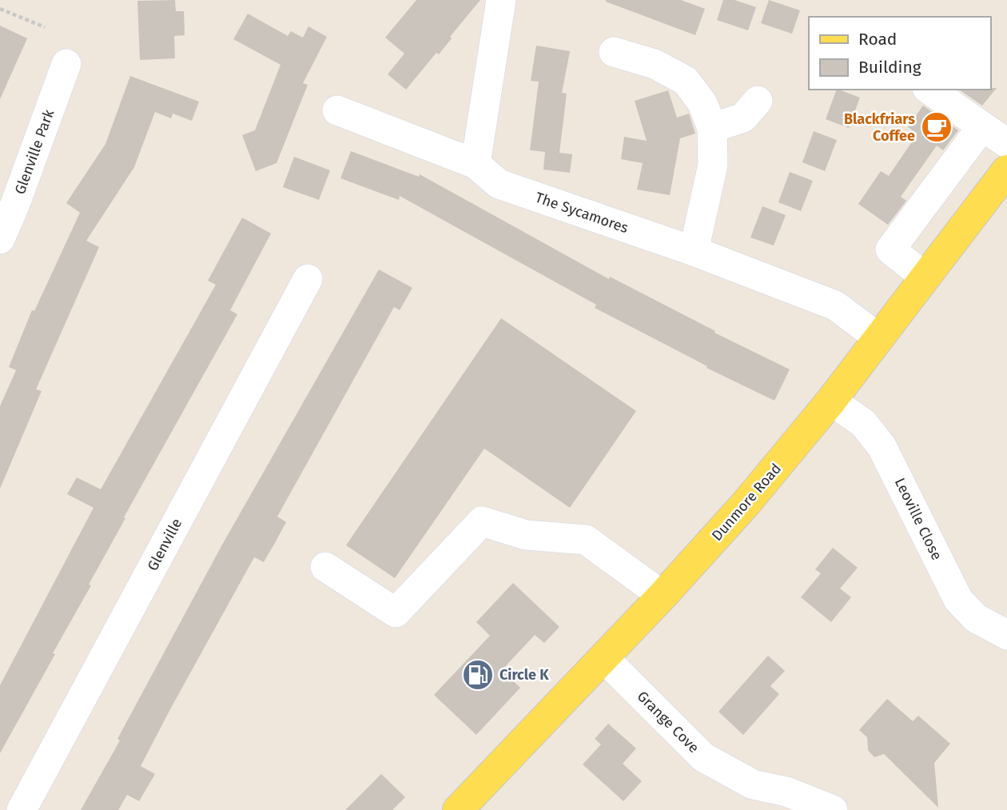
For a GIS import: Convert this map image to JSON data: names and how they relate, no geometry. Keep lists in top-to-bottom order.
{
  "streets": {
    "main road": ["Dunmore Road"],
    "street": [
      "Glenville Park",
      "The Sycamores",
      "Leoville Close",
      "Glenville",
      "Grange Cove"
    ]
  },
  "crossings": [
    ["The Sycamores", "Dunmore Road"],
    ["Dunmore Road", "Leoville Close"],
    ["Dunmore Road", "Grange Cove"]
  ],
  "places": {
    "cafe": ["Blackfriars Coffee"],
    "fuel station": ["Circle K"]
  },
  "legend": ["Road", "Building"]
}
